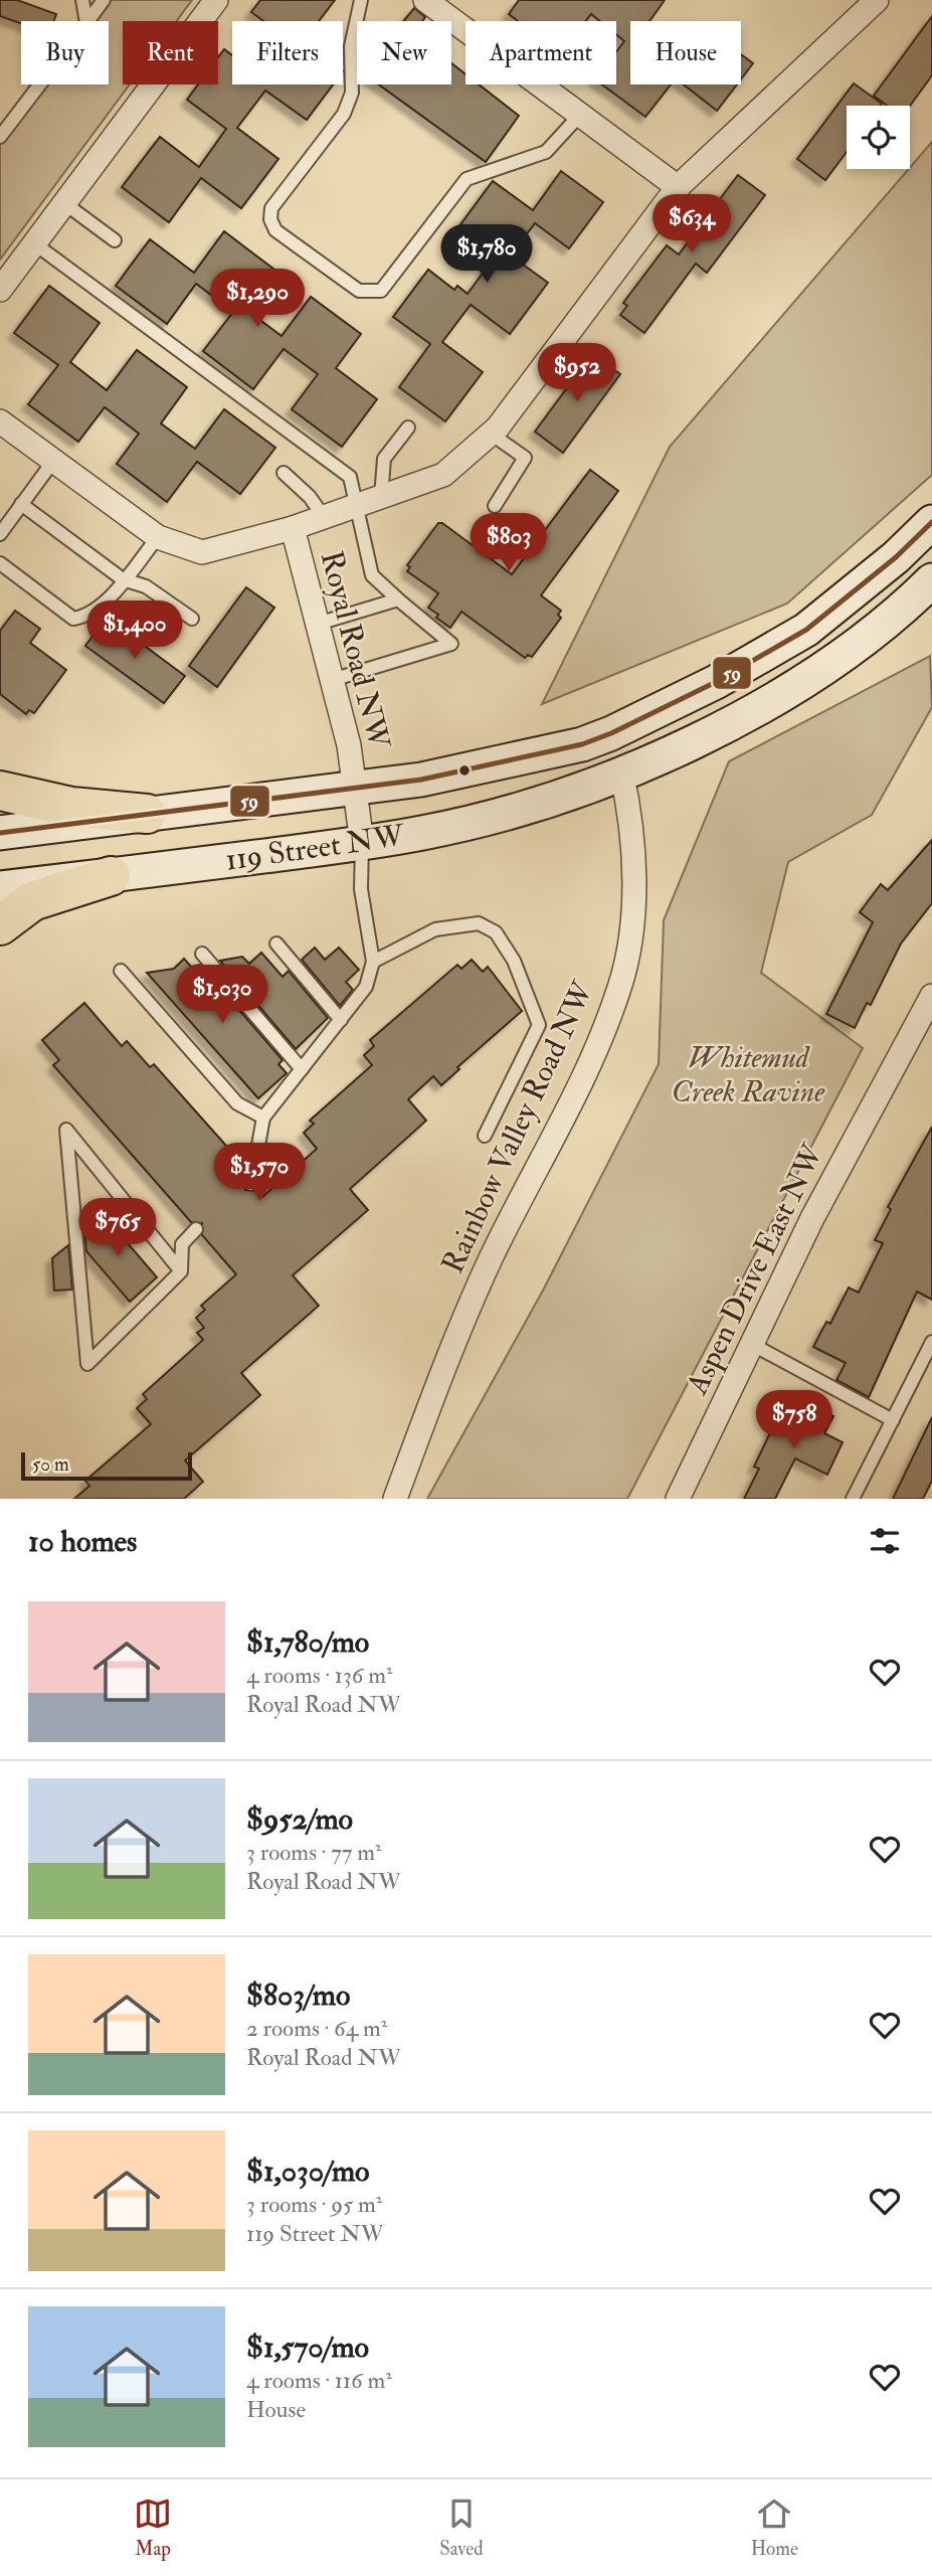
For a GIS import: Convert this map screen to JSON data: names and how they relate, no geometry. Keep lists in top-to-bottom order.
{
  "streets": {
    "main road": ["119 Street NW"],
    "street": ["Royal Road NW", "Rainbow Valley Road NW", "Aspen Drive East NW"]
  },
  "crossings": [
    ["Royal Road NW", "119 Street NW"],
    ["119 Street NW", "Rainbow Valley Road NW"]
  ],
  "parks": ["Whitemud Creek Ravine"],
  "lines": ["transit line 59"],
  "scale_bar": "50 m",
  "page": {
    "chip": [
      "Buy",
      "Rent",
      "Filters",
      "New",
      "Apartment",
      "House"
    ],
    "price": [
      "$634",
      "$1,780",
      "$1,290",
      "$952",
      "$803",
      "$1,400",
      "$1,030",
      "$1,570",
      "$765",
      "$758"
    ],
    "scale": "50 m",
    "heading": "10 homes",
    "list": [
      {
        "name": "$1,780/mo",
        "note": "4 rooms · 136 m² · Royal Road NW"
      },
      {
        "name": "$952/mo",
        "note": "3 rooms · 77 m² · Royal Road NW"
      },
      {
        "name": "$803/mo",
        "note": "2 rooms · 64 m² · Royal Road NW"
      },
      {
        "name": "$1,030/mo",
        "note": "3 rooms · 95 m² · 119 Street NW"
      },
      {
        "name": "$1,570/mo",
        "note": "4 rooms · 116 m² · House"
      }
    ],
    "tabs": ["Map", "Saved", "Home"]
  }
}
